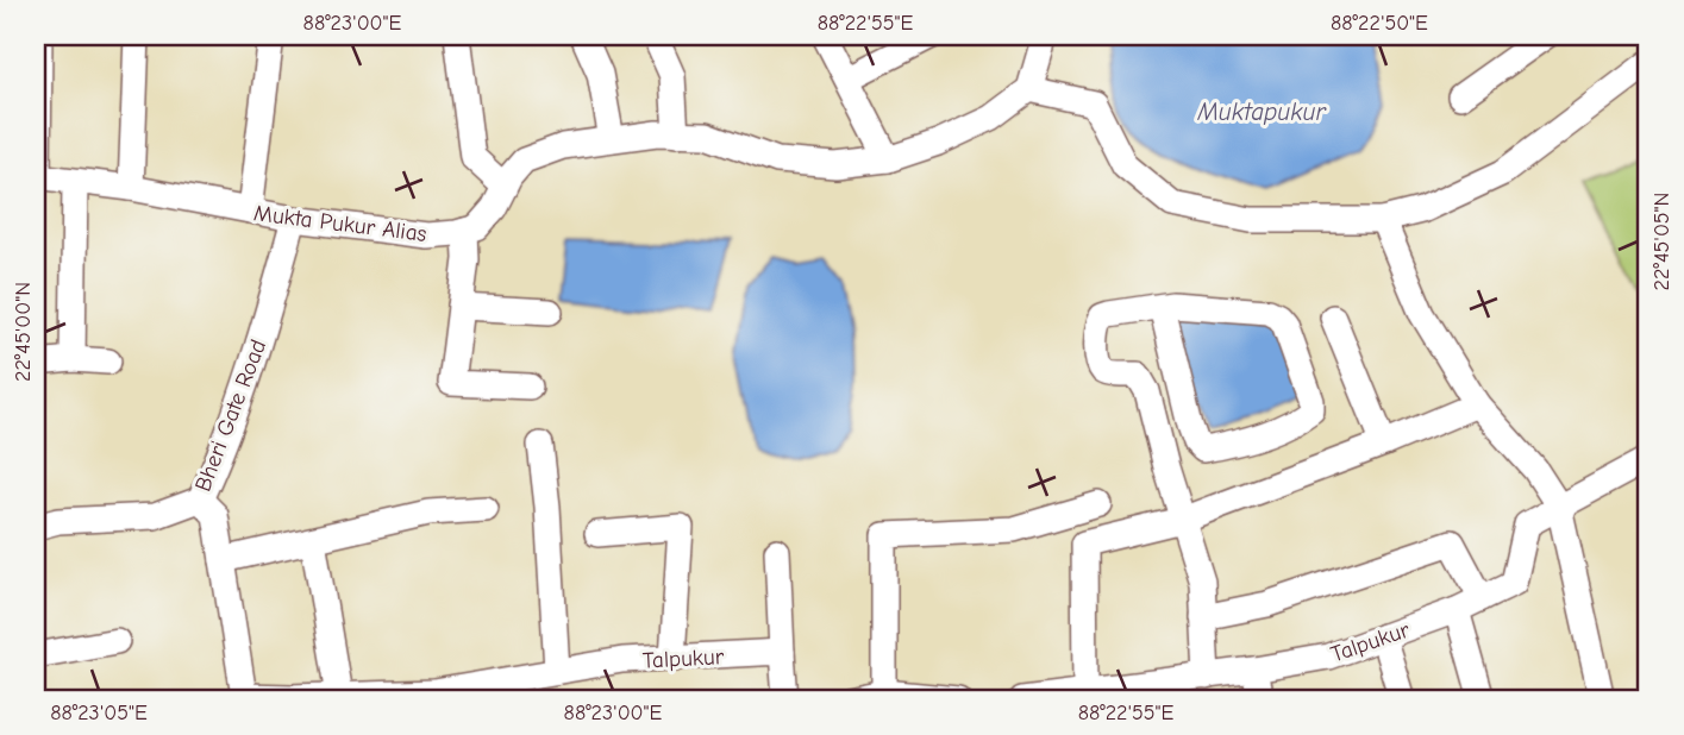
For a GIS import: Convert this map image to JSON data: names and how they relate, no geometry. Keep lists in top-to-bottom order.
{
  "streets": {
    "street": ["Mukta Pukur Alias", "Bheri Gate Road", "Talpukur"]
  },
  "crossings": [
    ["Mukta Pukur Alias", "Bheri Gate Road"],
    ["Bheri Gate Road", "Talpukur"]
  ],
  "water": ["Muktapukur"],
  "coordinates": [
    "88°23'00\"E",
    "88°22'55\"E",
    "88°22'50\"E",
    "22°45'05\"N",
    "22°45'00\"N",
    "88°23'05\"E"
  ]
}
